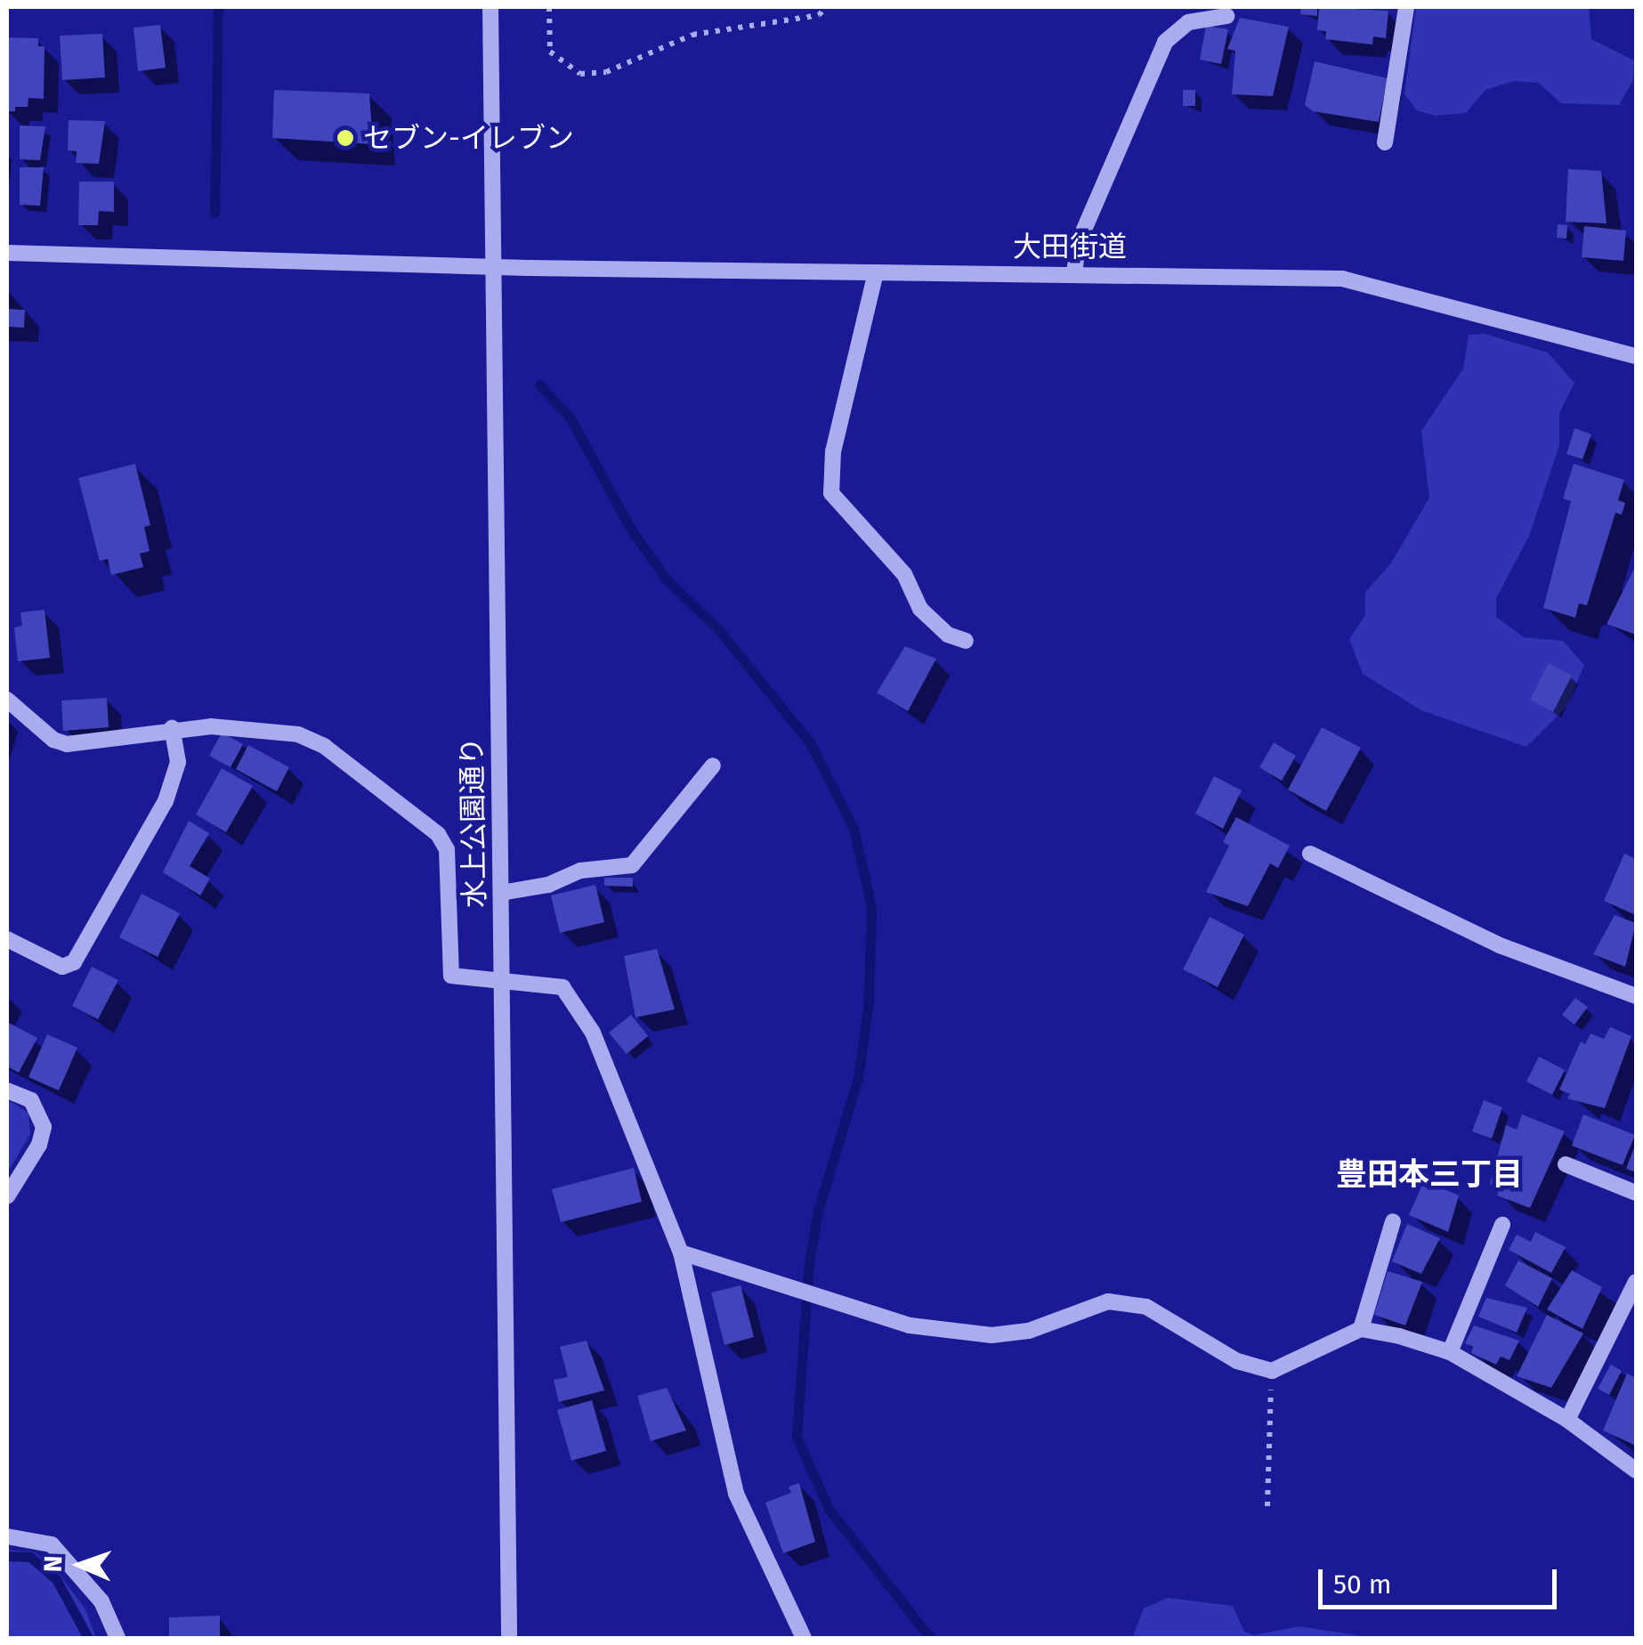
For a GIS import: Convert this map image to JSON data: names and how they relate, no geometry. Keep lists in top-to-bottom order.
{
  "streets": {
    "street": ["大田街道", "水上公園通り"]
  },
  "crossings": [
    ["大田街道", "水上公園通り"]
  ],
  "districts": ["豊田本三丁目"],
  "places": ["セブン-イレブン"],
  "scale_bar": "50 m",
  "north": "left"
}
